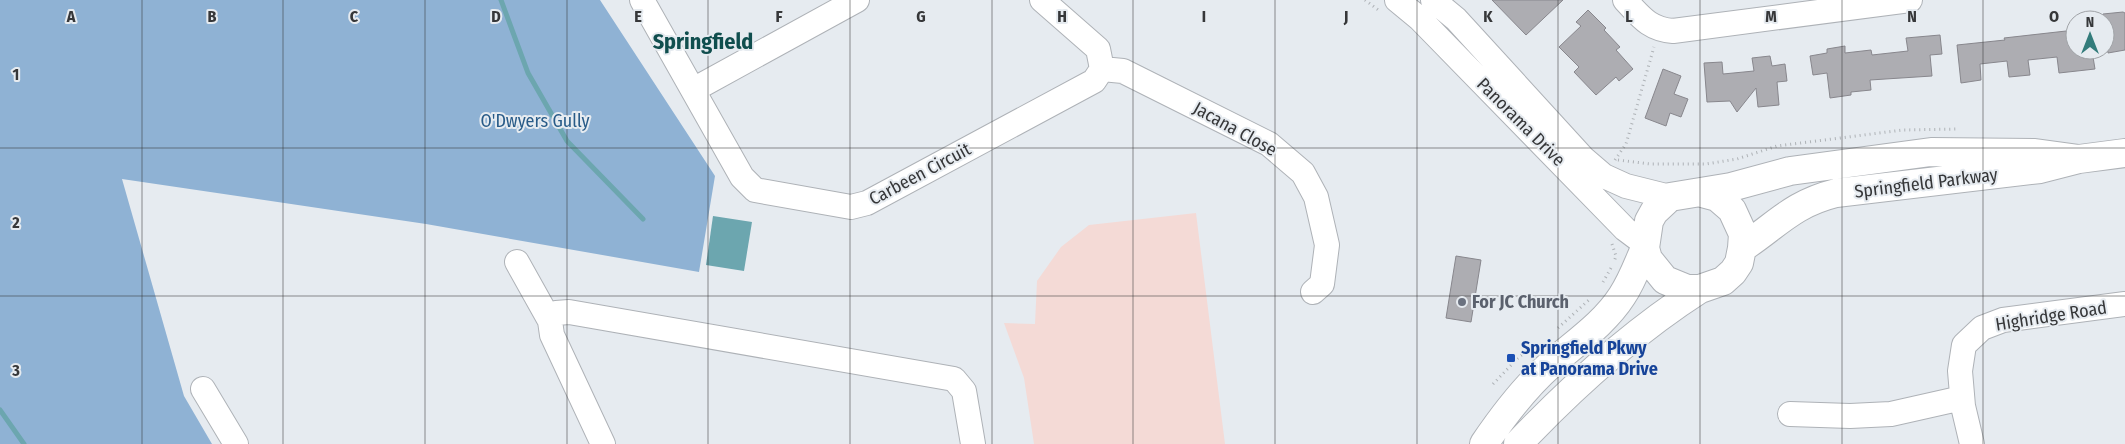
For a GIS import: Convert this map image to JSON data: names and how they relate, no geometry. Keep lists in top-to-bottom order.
{
  "streets": {
    "main road": ["Springfield Parkway"],
    "street": [
      "Panorama Drive",
      "Jacana Close",
      "Carbeen Circuit",
      "Highridge Road"
    ]
  },
  "crossings": [
    ["Panorama Drive", "Springfield Parkway"],
    ["Jacana Close", "Carbeen Circuit"]
  ],
  "districts": ["Springfield"],
  "parks": ["O'Dwyers Gully"],
  "places": {
    "other": ["For JC Church"],
    "transit": ["Springfield Pkwy at Panorama Drive"]
  },
  "north": "top",
  "grid": {
    "columns": [
      "A",
      "B",
      "C",
      "D",
      "E",
      "F",
      "G",
      "H",
      "I",
      "J",
      "K",
      "L",
      "M",
      "N",
      "O"
    ],
    "rows": ["1", "2", "3"]
  }
}
